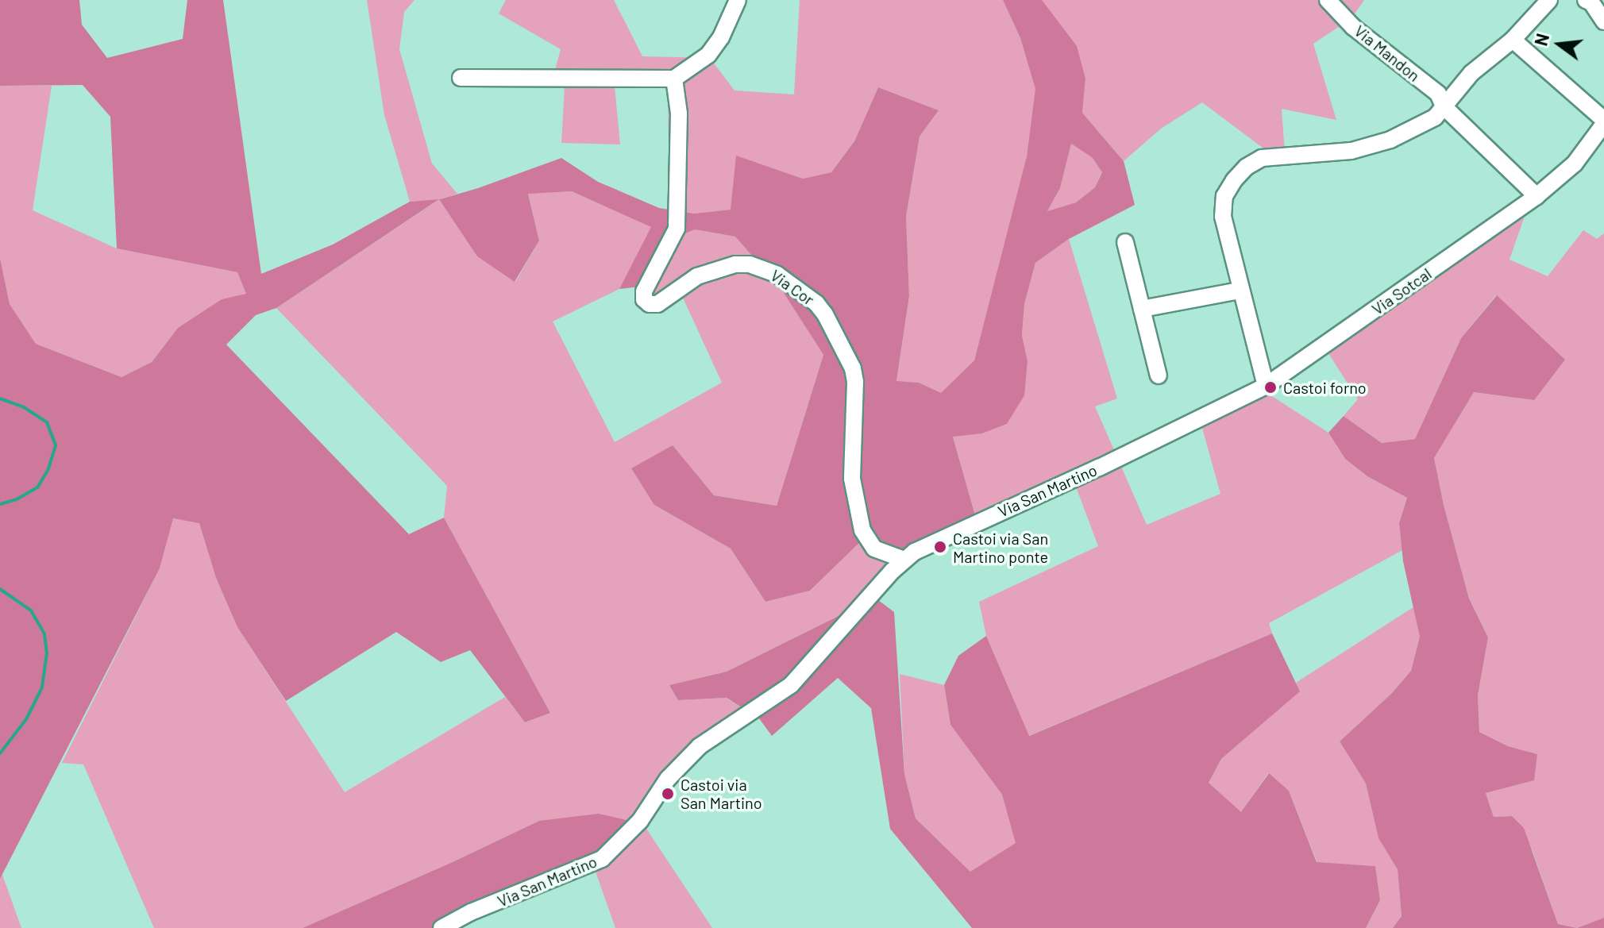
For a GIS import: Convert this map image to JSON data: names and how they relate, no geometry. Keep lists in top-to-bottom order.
{
  "streets": {
    "street": [
      "Via Mandon",
      "Via Cor",
      "Via Sotcal",
      "Via San Martino"
    ]
  },
  "crossings": [
    ["Via Mandon", "Via Sotcal"],
    ["Via Cor", "Via San Martino"],
    ["Via Sotcal", "Via San Martino"]
  ],
  "places": ["Castoi forno", "Castoi via San Martino ponte", "Castoi via San Martino"],
  "north": "left"
}
